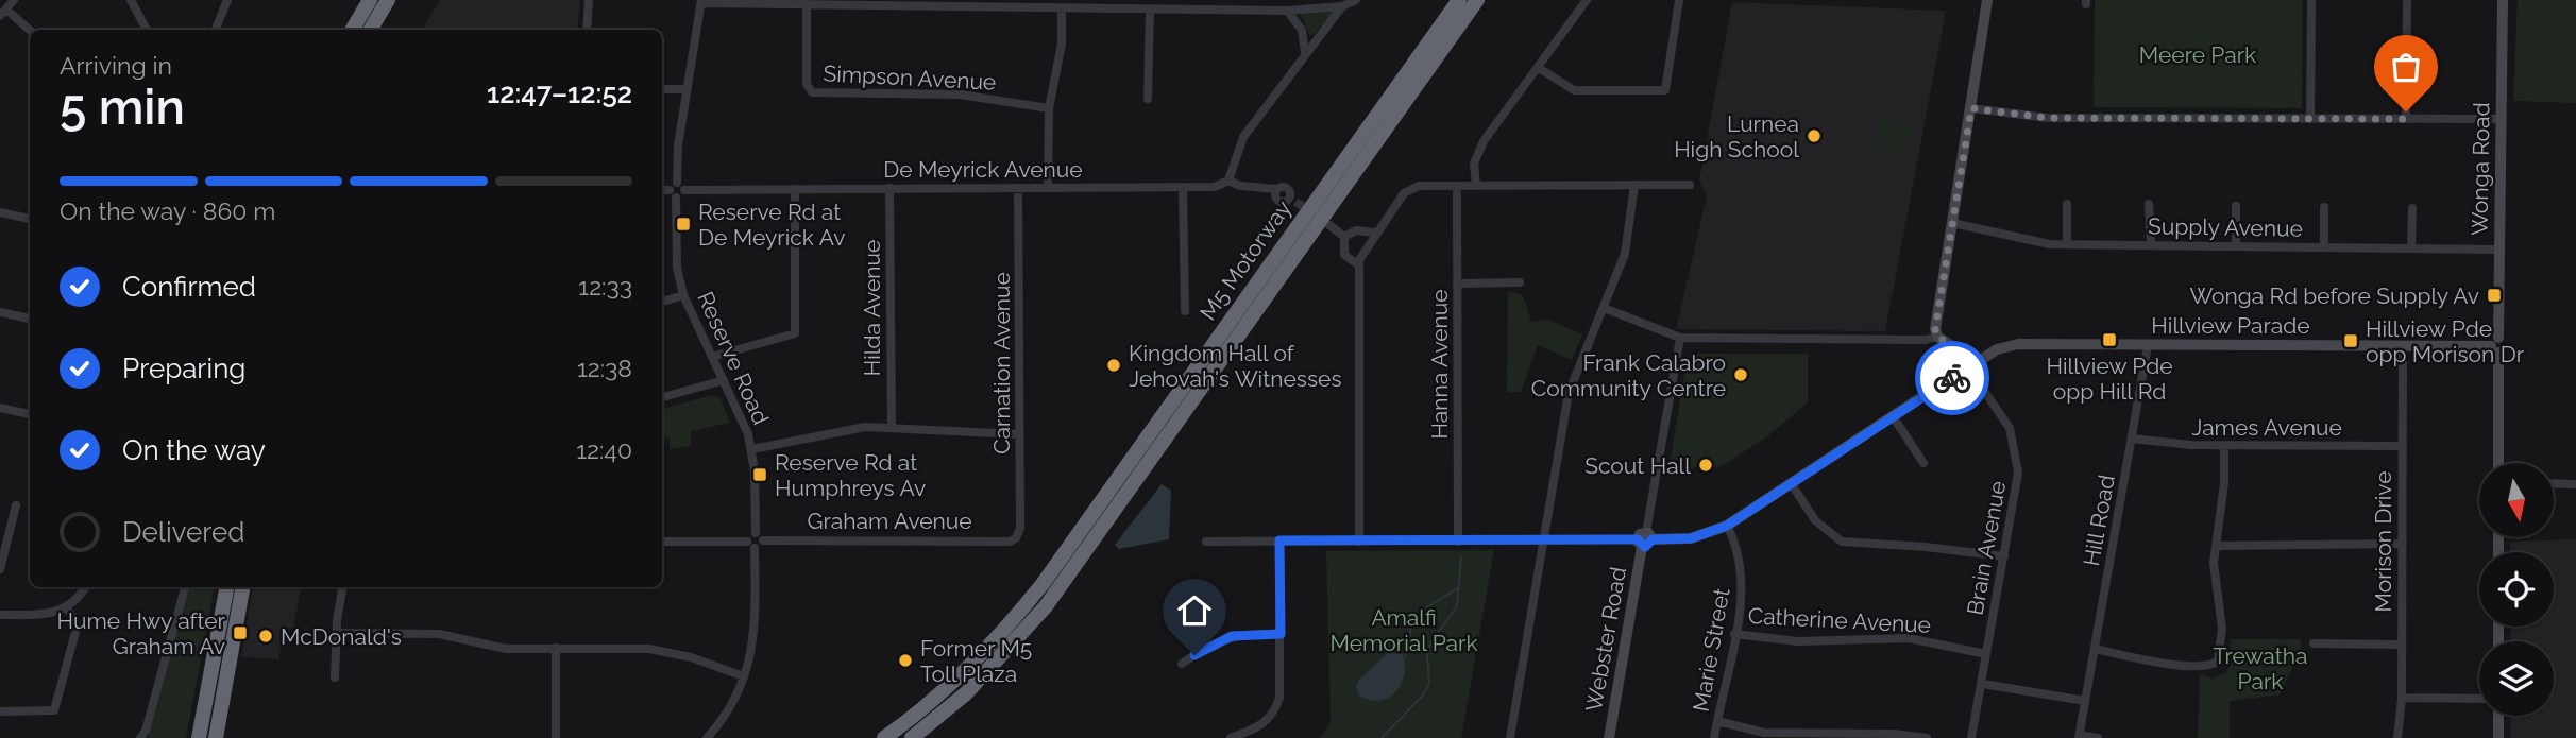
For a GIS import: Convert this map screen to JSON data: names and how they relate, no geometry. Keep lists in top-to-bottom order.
{
  "streets": {
    "highway": ["M5 Motorway"],
    "street": [
      "Simpson Avenue",
      "De Meyrick Avenue",
      "Wonga Road",
      "Supply Avenue",
      "Hilda Avenue",
      "Hillview Parade",
      "Reserve Road",
      "Carnation Avenue",
      "Hanna Avenue",
      "James Avenue",
      "Graham Avenue",
      "Hill Road",
      "Morison Drive",
      "Brain Avenue",
      "Catherine Avenue",
      "Webster Road",
      "Marie Street"
    ]
  },
  "crossings": [
    ["De Meyrick Avenue", "Hilda Avenue"],
    ["De Meyrick Avenue", "Carnation Avenue"],
    ["Wonga Road", "Supply Avenue"],
    ["Wonga Road", "Hillview Parade"],
    ["Hillview Parade", "Hill Road"],
    ["Hillview Parade", "Morison Drive"],
    ["Hillview Parade", "Brain Avenue"],
    ["Reserve Road", "Graham Avenue"],
    ["Carnation Avenue", "Graham Avenue"],
    ["James Avenue", "Hill Road"],
    ["James Avenue", "Morison Drive"],
    ["Brain Avenue", "Catherine Avenue"],
    ["Catherine Avenue", "Marie Street"]
  ],
  "parks": ["Meere Park", "Amalfi Memorial Park", "Trewatha Park"],
  "places": {
    "other": [
      "Lurnea High School",
      "Kingdom Hall of Jehovah's Witnesses",
      "Frank Calabro Community Centre",
      "Scout Hall",
      "McDonald's",
      "Former M5 Toll Plaza"
    ],
    "transit": [
      "Reserve Rd at De Meyrick Av",
      "Wonga Rd before Supply Av",
      "Hillview Pde opp Hill Rd",
      "Hillview Pde opp Morison Dr",
      "Reserve Rd at Humphreys Av",
      "Hume Hwy after Graham Av"
    ]
  },
  "north": "bottom",
  "page": {
    "heading": ["5 min", "Arriving in", "12:47–12:52"],
    "bar": "On the way · 860 m",
    "list": [
      ["Confirmed", "12:33"],
      ["Preparing", "12:38"],
      ["On the way", "12:40"],
      "Delivered"
    ]
  }
}
